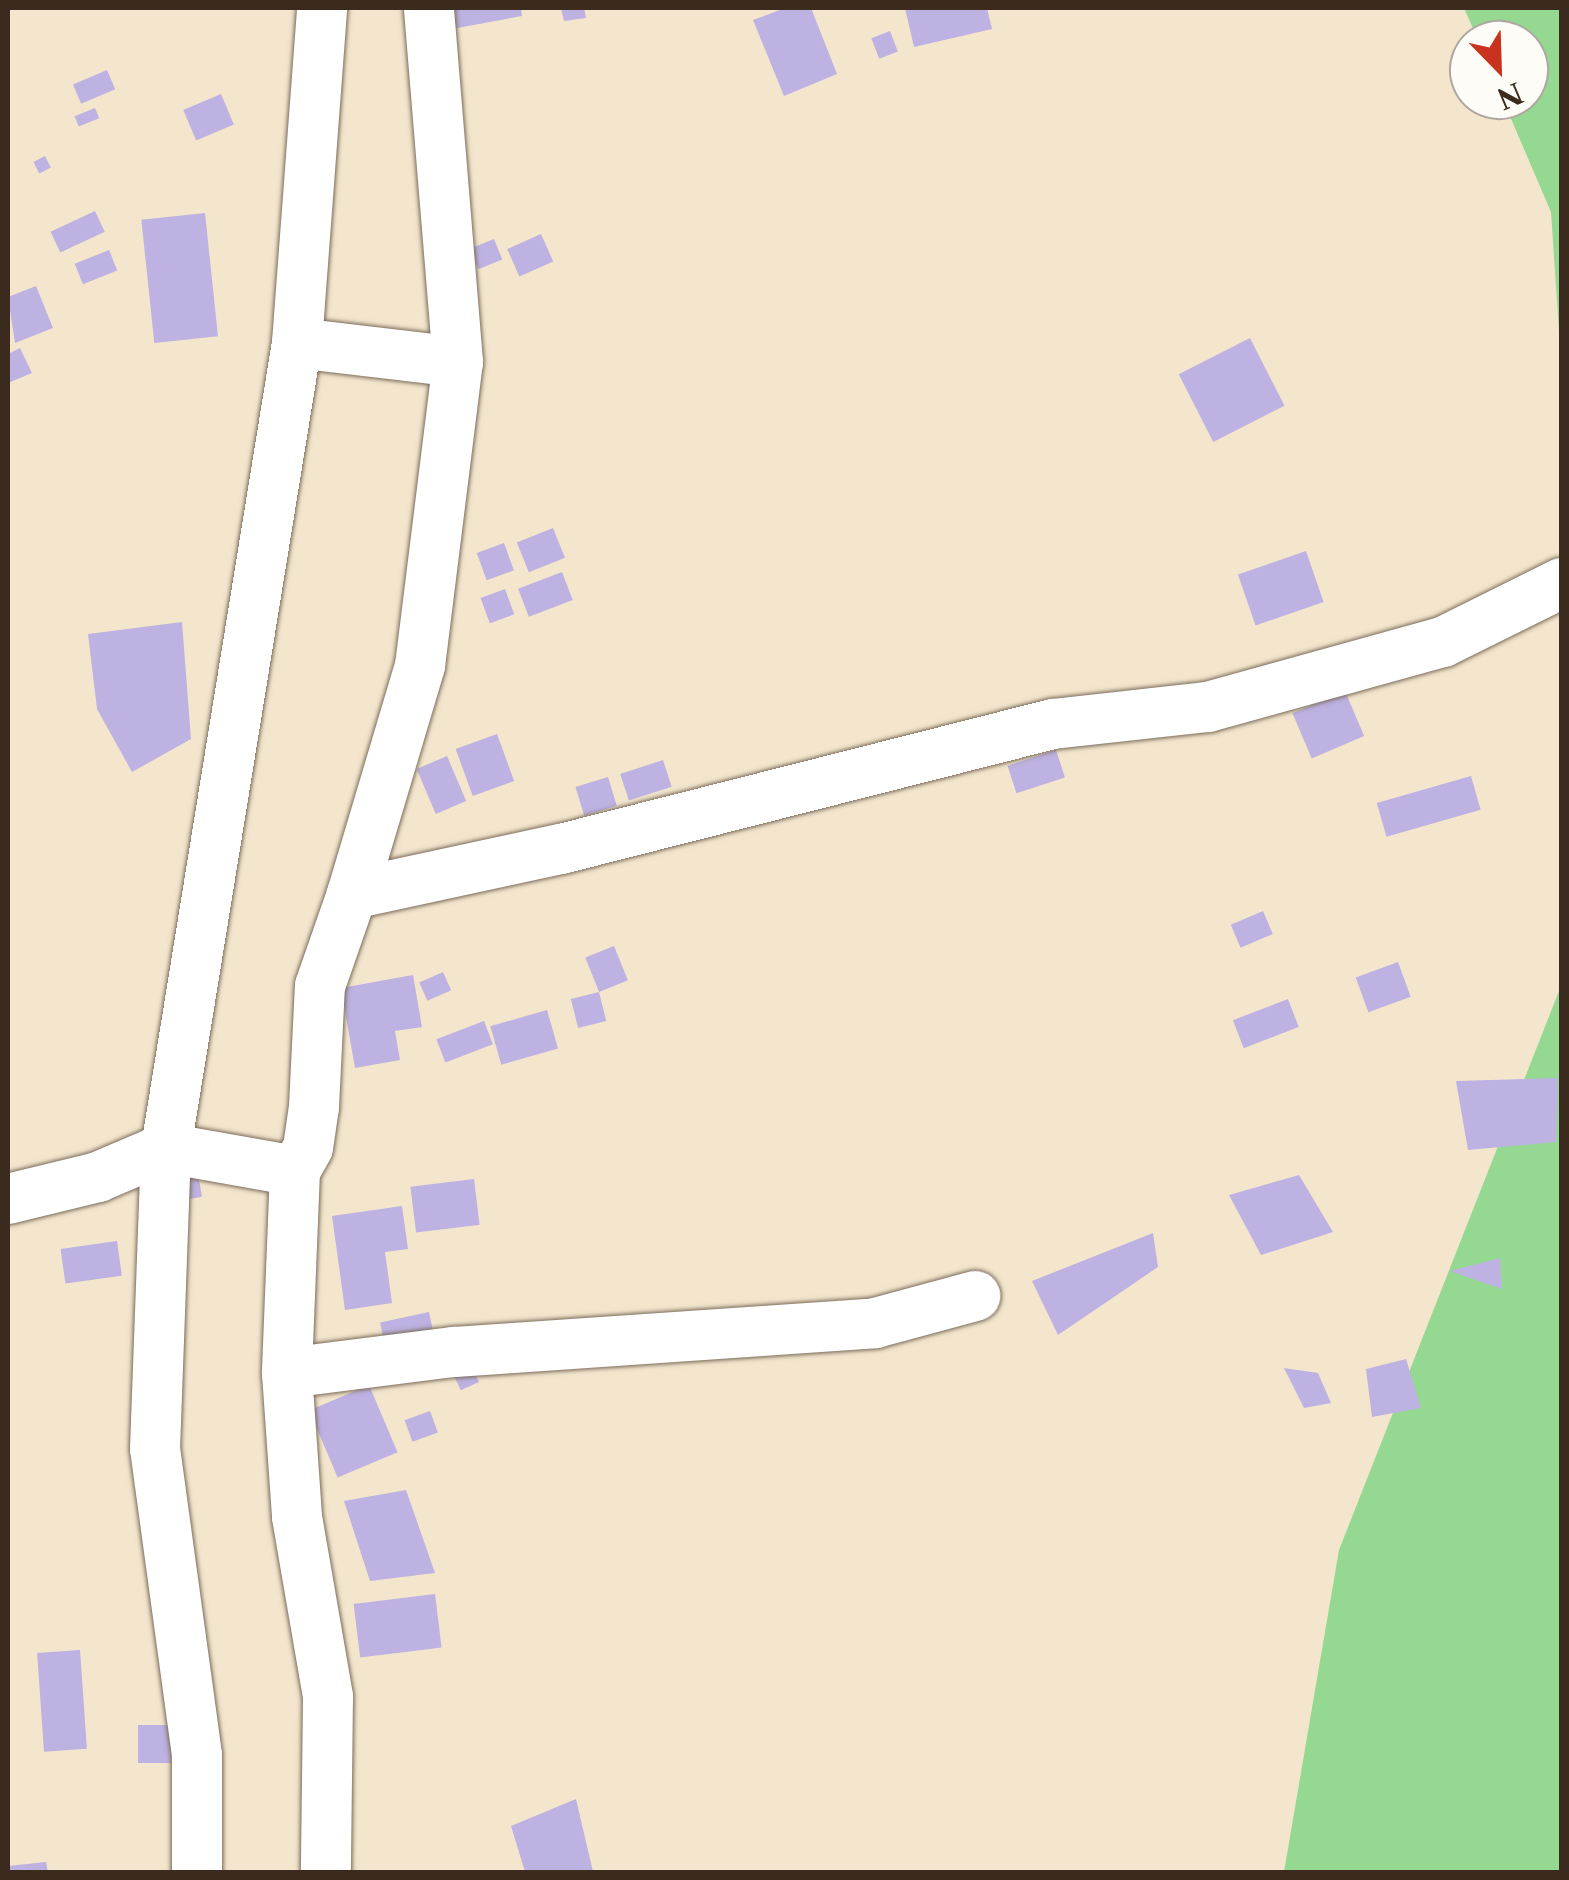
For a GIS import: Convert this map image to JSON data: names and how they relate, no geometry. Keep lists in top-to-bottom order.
{
  "north": "bottom right"
}
